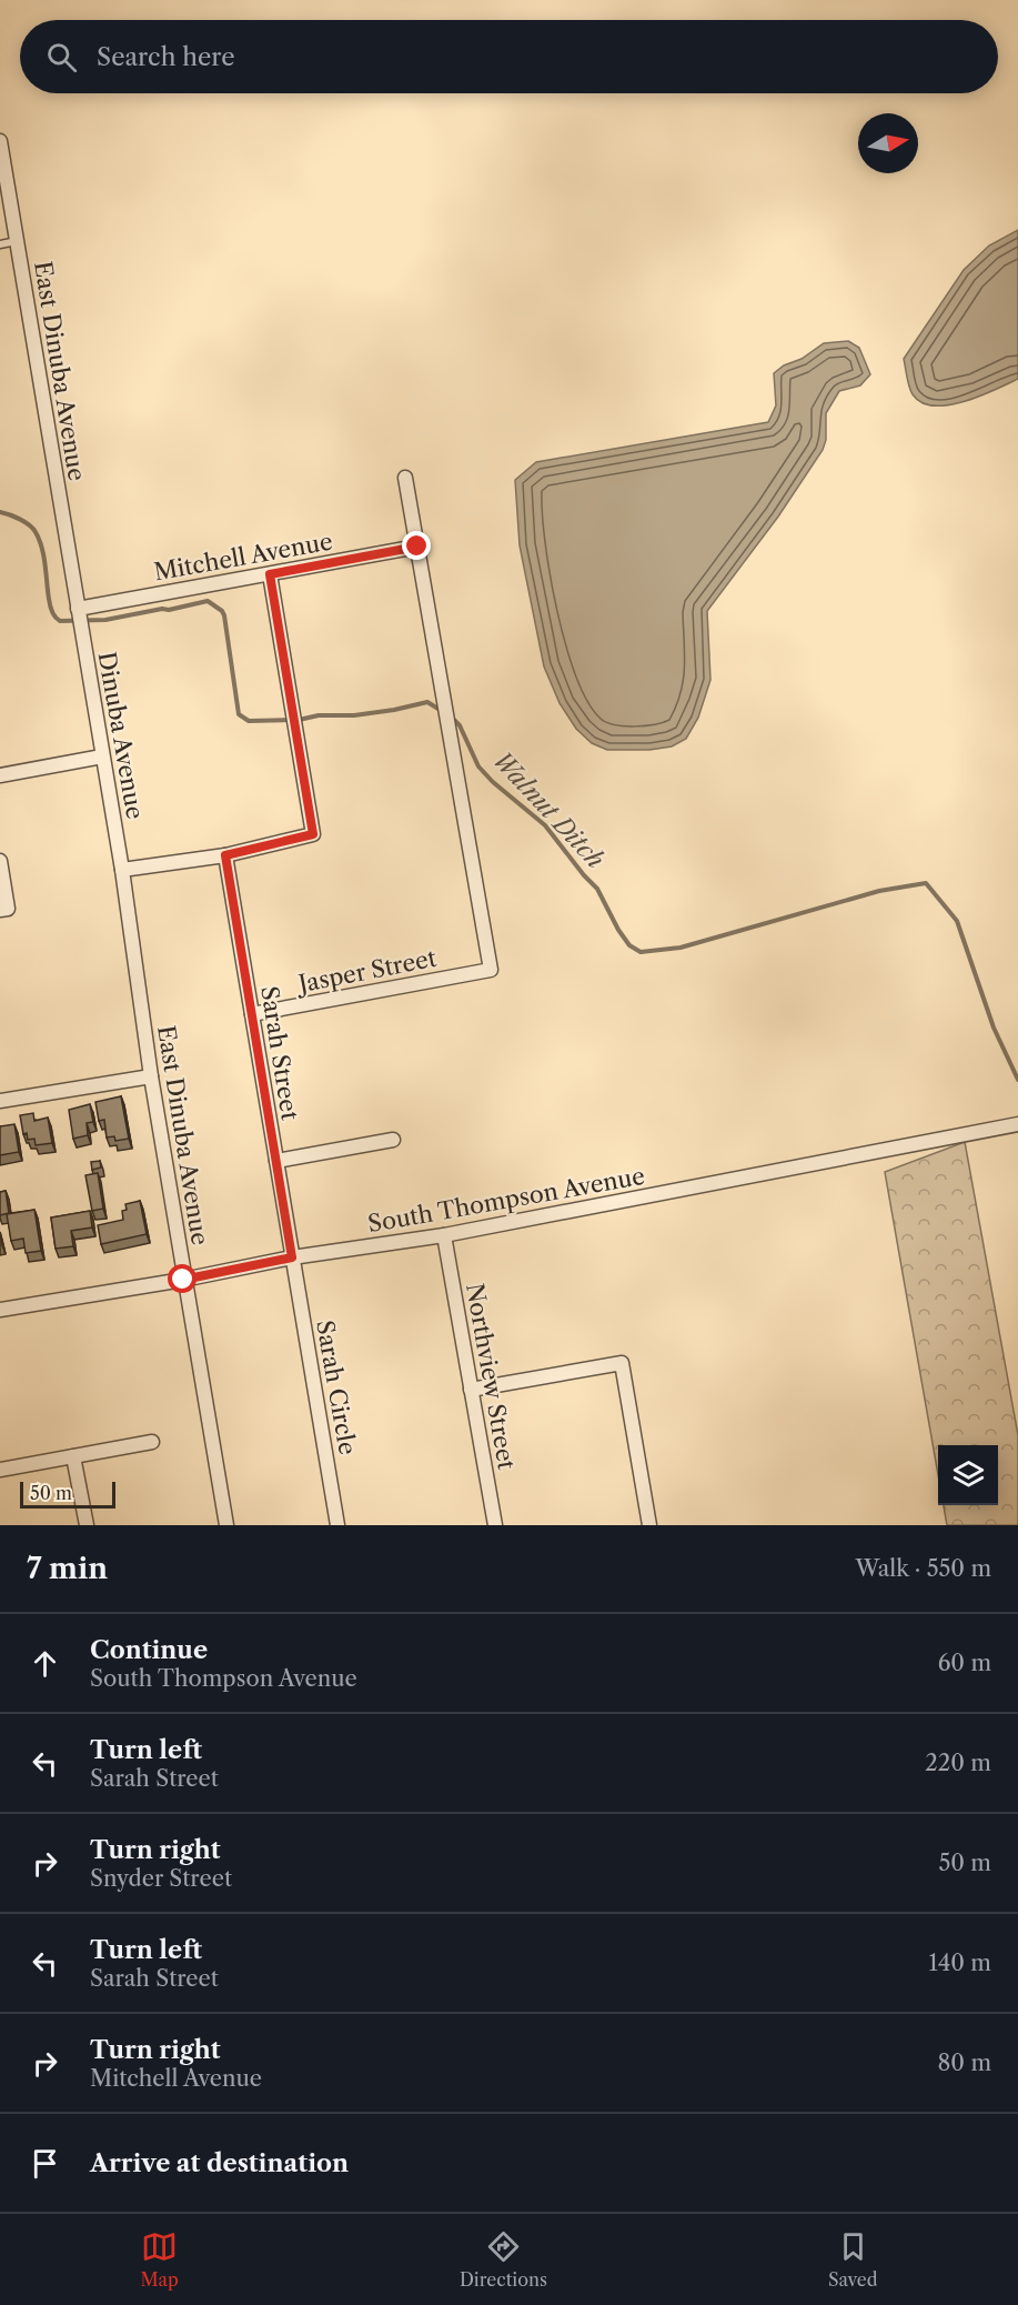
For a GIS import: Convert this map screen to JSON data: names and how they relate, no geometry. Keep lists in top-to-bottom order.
{
  "streets": {
    "street": [
      "East Dinuba Avenue",
      "Mitchell Avenue",
      "Dinuba Avenue",
      "Jasper Street",
      "Sarah Street",
      "South Thompson Avenue",
      "Northview Street",
      "Sarah Circle"
    ]
  },
  "crossings": [
    ["East Dinuba Avenue", "Mitchell Avenue"],
    ["East Dinuba Avenue", "Dinuba Avenue"],
    ["East Dinuba Avenue", "South Thompson Avenue"],
    ["Mitchell Avenue", "Dinuba Avenue"],
    ["Mitchell Avenue", "Jasper Street"],
    ["Jasper Street", "Sarah Street"],
    ["Sarah Street", "South Thompson Avenue"],
    ["Sarah Street", "Sarah Circle"],
    ["South Thompson Avenue", "Northview Street"],
    ["South Thompson Avenue", "Sarah Circle"]
  ],
  "water": ["Walnut Ditch"],
  "scale_bar": "50 m",
  "north": "right",
  "page": {
    "search": "Search here",
    "scale": "50 m",
    "heading": ["7 min", "Walk · 550 m"],
    "list": [
      ["Continue", "South Thompson Avenue", "60 m"],
      ["Turn left", "Sarah Street", "220 m"],
      ["Turn right", "Snyder Street", "50 m"],
      ["Turn left", "Sarah Street", "140 m"],
      ["Turn right", "Mitchell Avenue", "80 m"],
      "Arrive at destination"
    ],
    "nav": ["Map", "Directions", "Saved"]
  }
}
